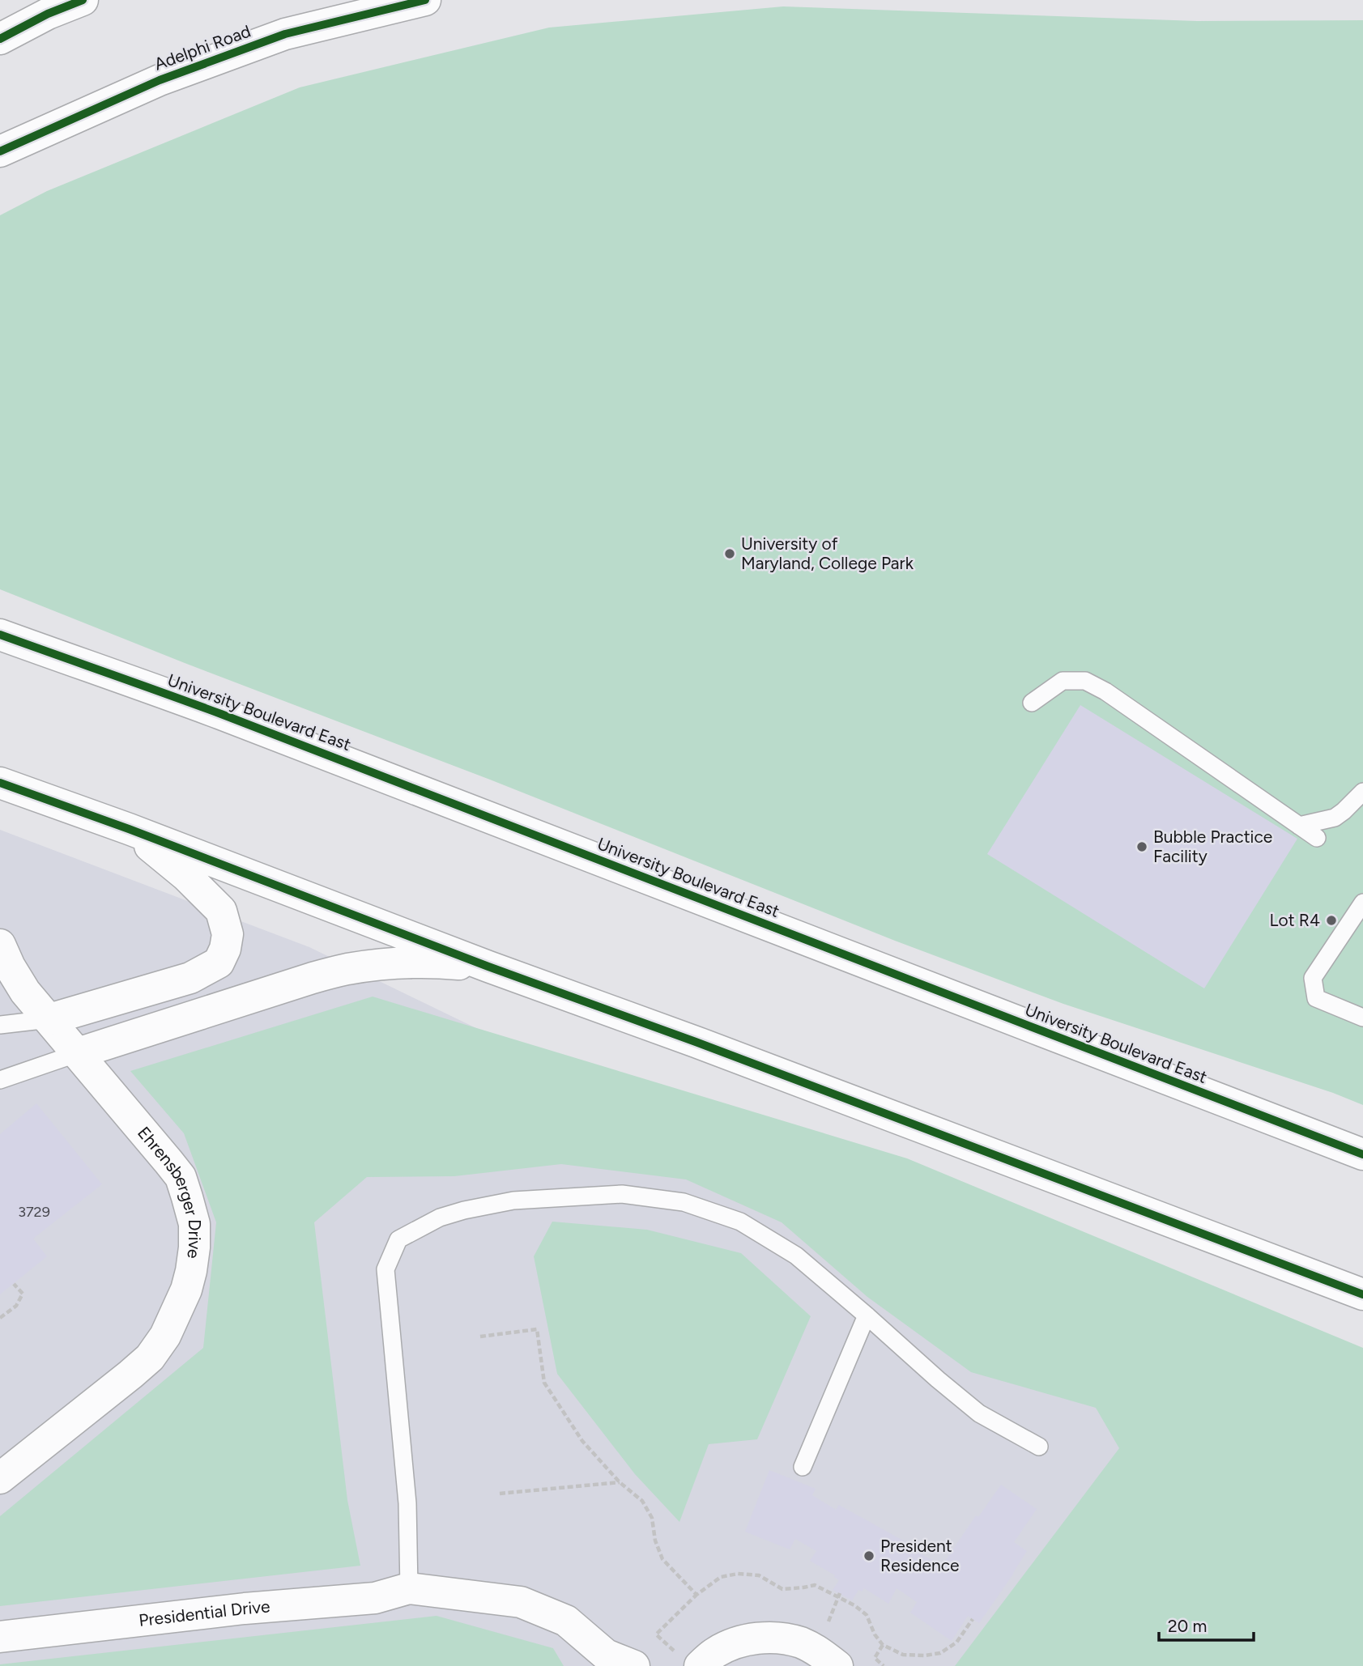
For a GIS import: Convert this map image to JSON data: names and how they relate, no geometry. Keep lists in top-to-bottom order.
{
  "streets": {
    "main road": [
      "Adelphi Road",
      "University Boulevard East",
      "Ehrensberger Drive",
      "Presidential Drive"
    ]
  },
  "places": [
    "University of Maryland, College Park",
    "Bubble Practice Facility",
    "Lot R4",
    "President Residence"
  ],
  "house_numbers": ["3729"],
  "scale_bar": "20 m"
}
